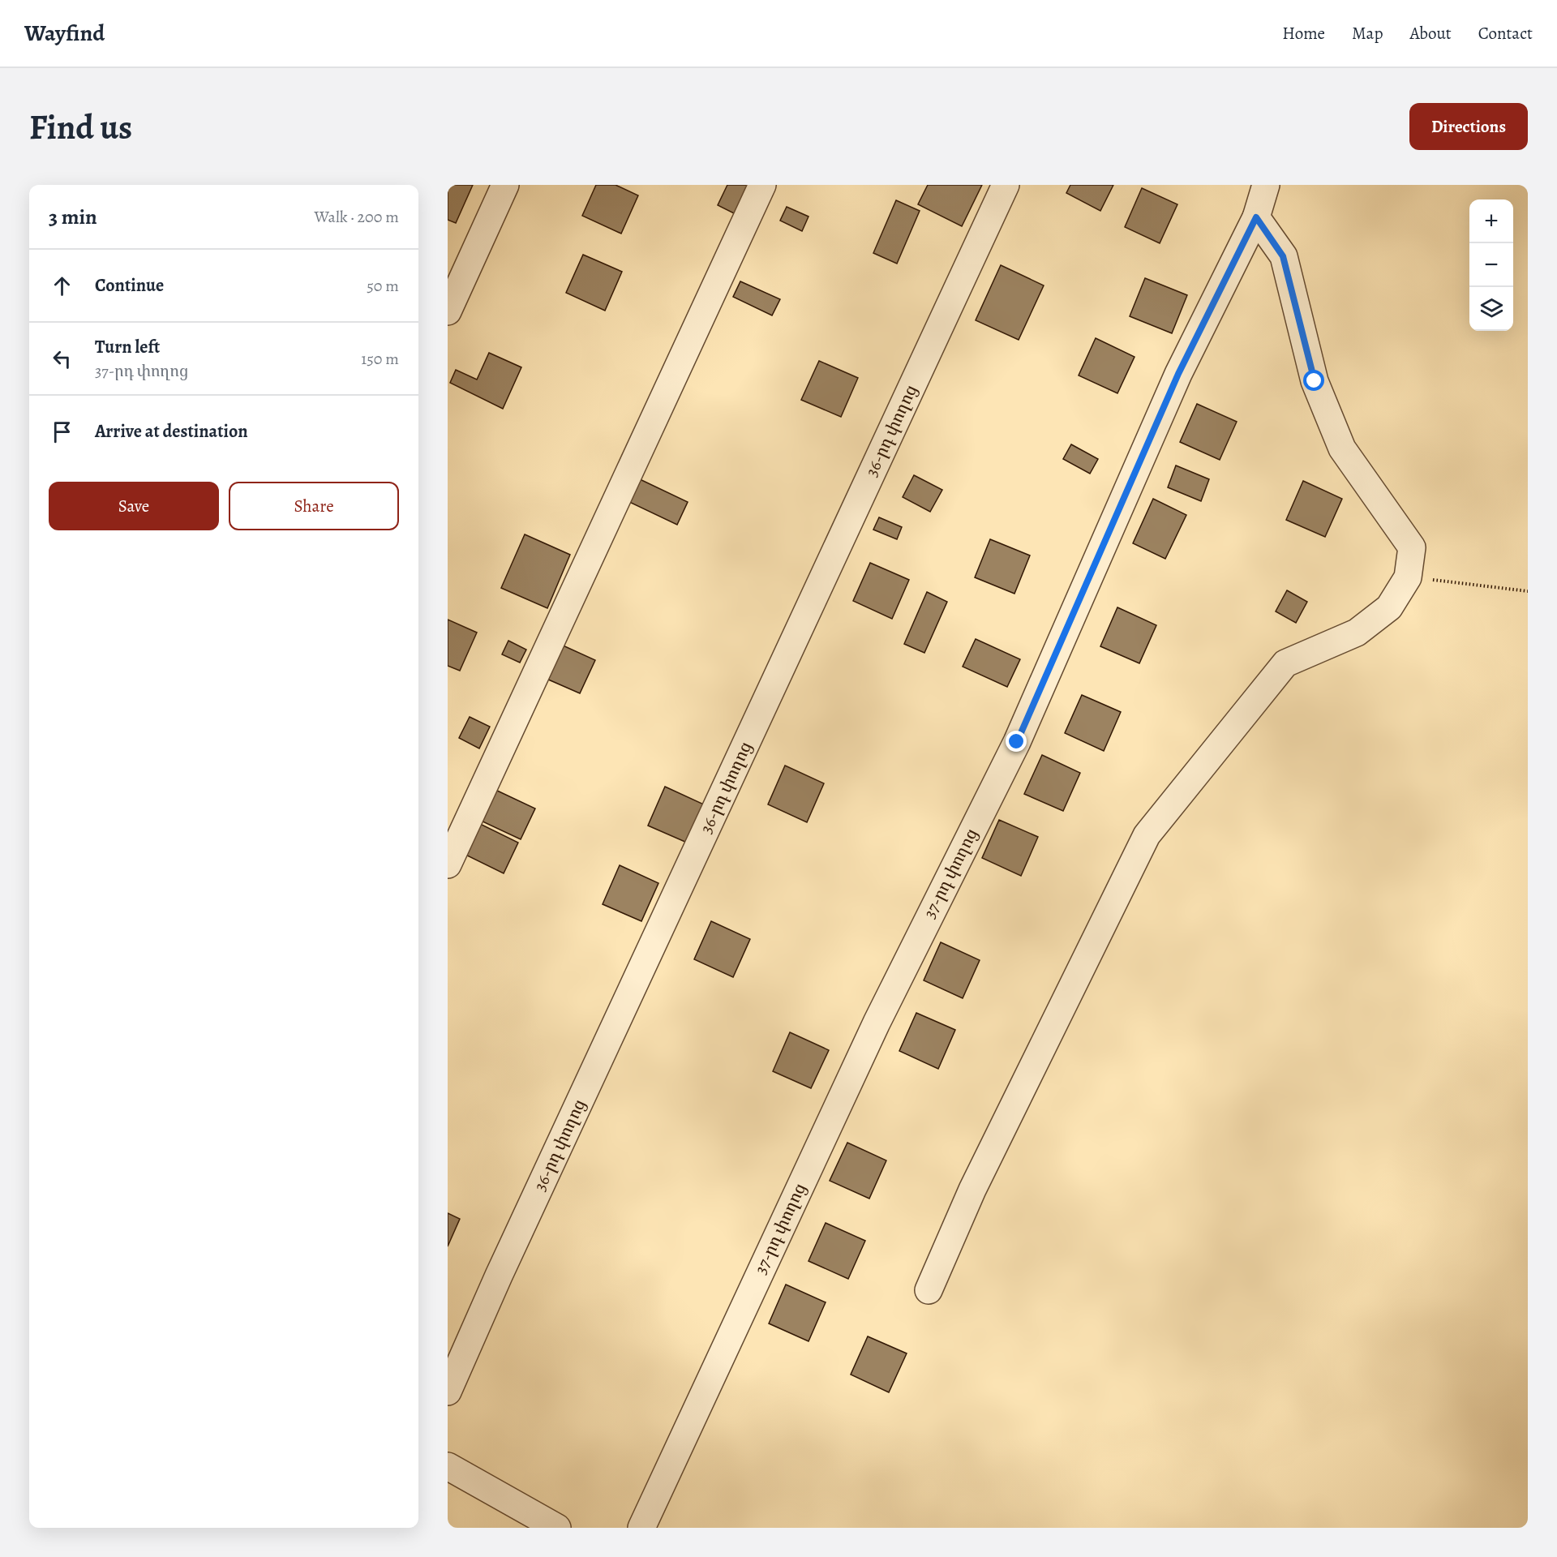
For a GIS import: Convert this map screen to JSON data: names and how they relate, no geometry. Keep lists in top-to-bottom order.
{
  "streets": {
    "street": ["36-րդ փողոց", "37-րդ փողոց"]
  },
  "page": {
    "header": "Wayfind",
    "nav": [
      "Home",
      "Map",
      "About",
      "Contact"
    ],
    "buttons": [
      "Directions",
      ["Save", "Share"]
    ],
    "title": "Find us",
    "heading": ["3 min", "Walk · 200 m"],
    "map_buttons": ["+", "−"],
    "list": [
      ["Continue", "50 m"],
      ["Turn left", "37-րդ փողոց", "150 m"],
      "Arrive at destination"
    ]
  }
}
